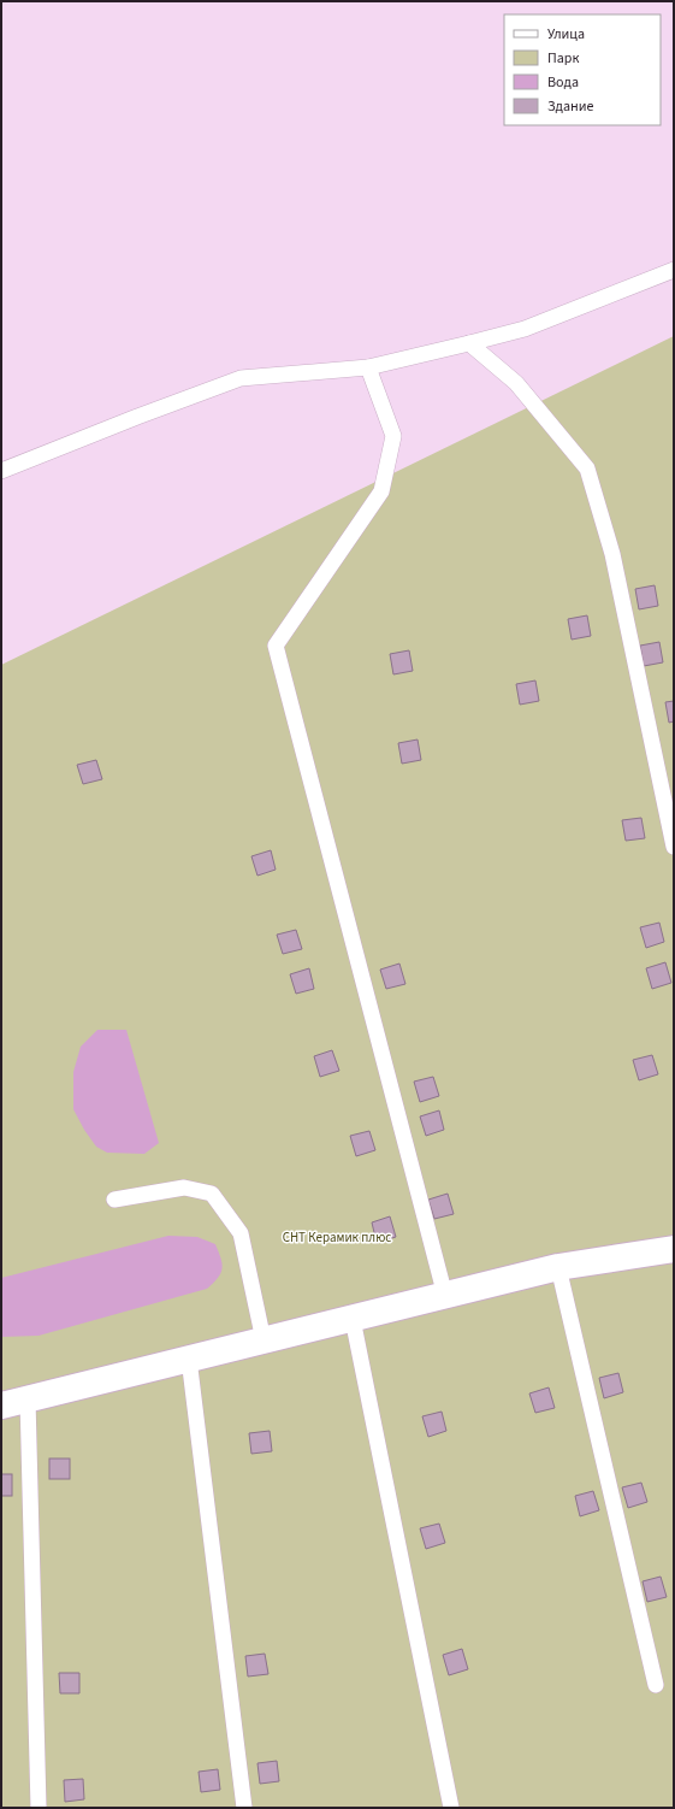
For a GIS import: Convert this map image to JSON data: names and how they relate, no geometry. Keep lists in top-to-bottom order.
{
  "parks": ["СНТ Керамик плюс"],
  "legend": [
    "Улица",
    "Парк",
    "Вода",
    "Здание"
  ]
}
